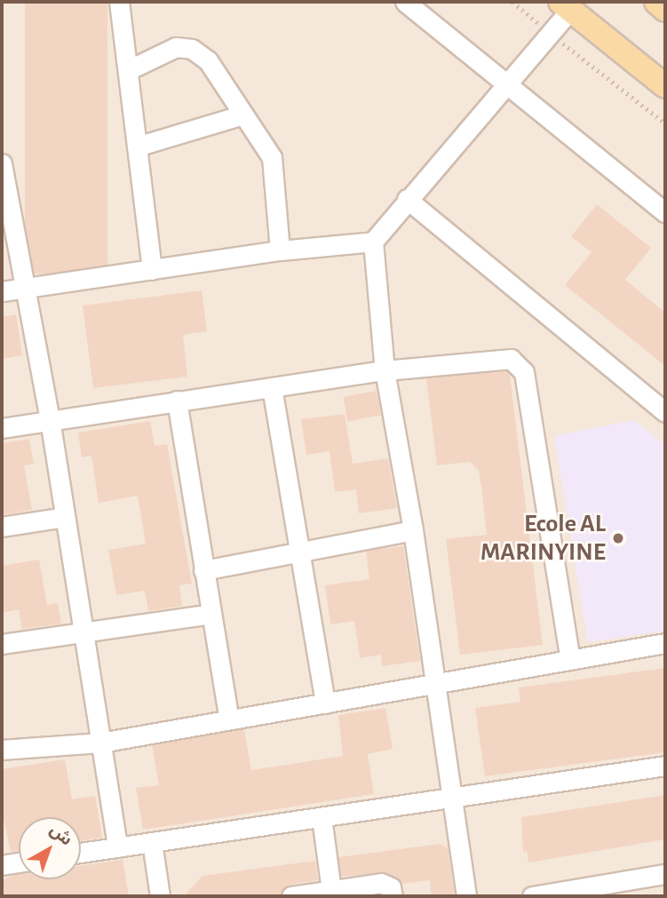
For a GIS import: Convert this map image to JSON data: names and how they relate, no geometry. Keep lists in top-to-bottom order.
{
  "places": ["Ecole AL MARINYINE"],
  "north": "top right"
}
